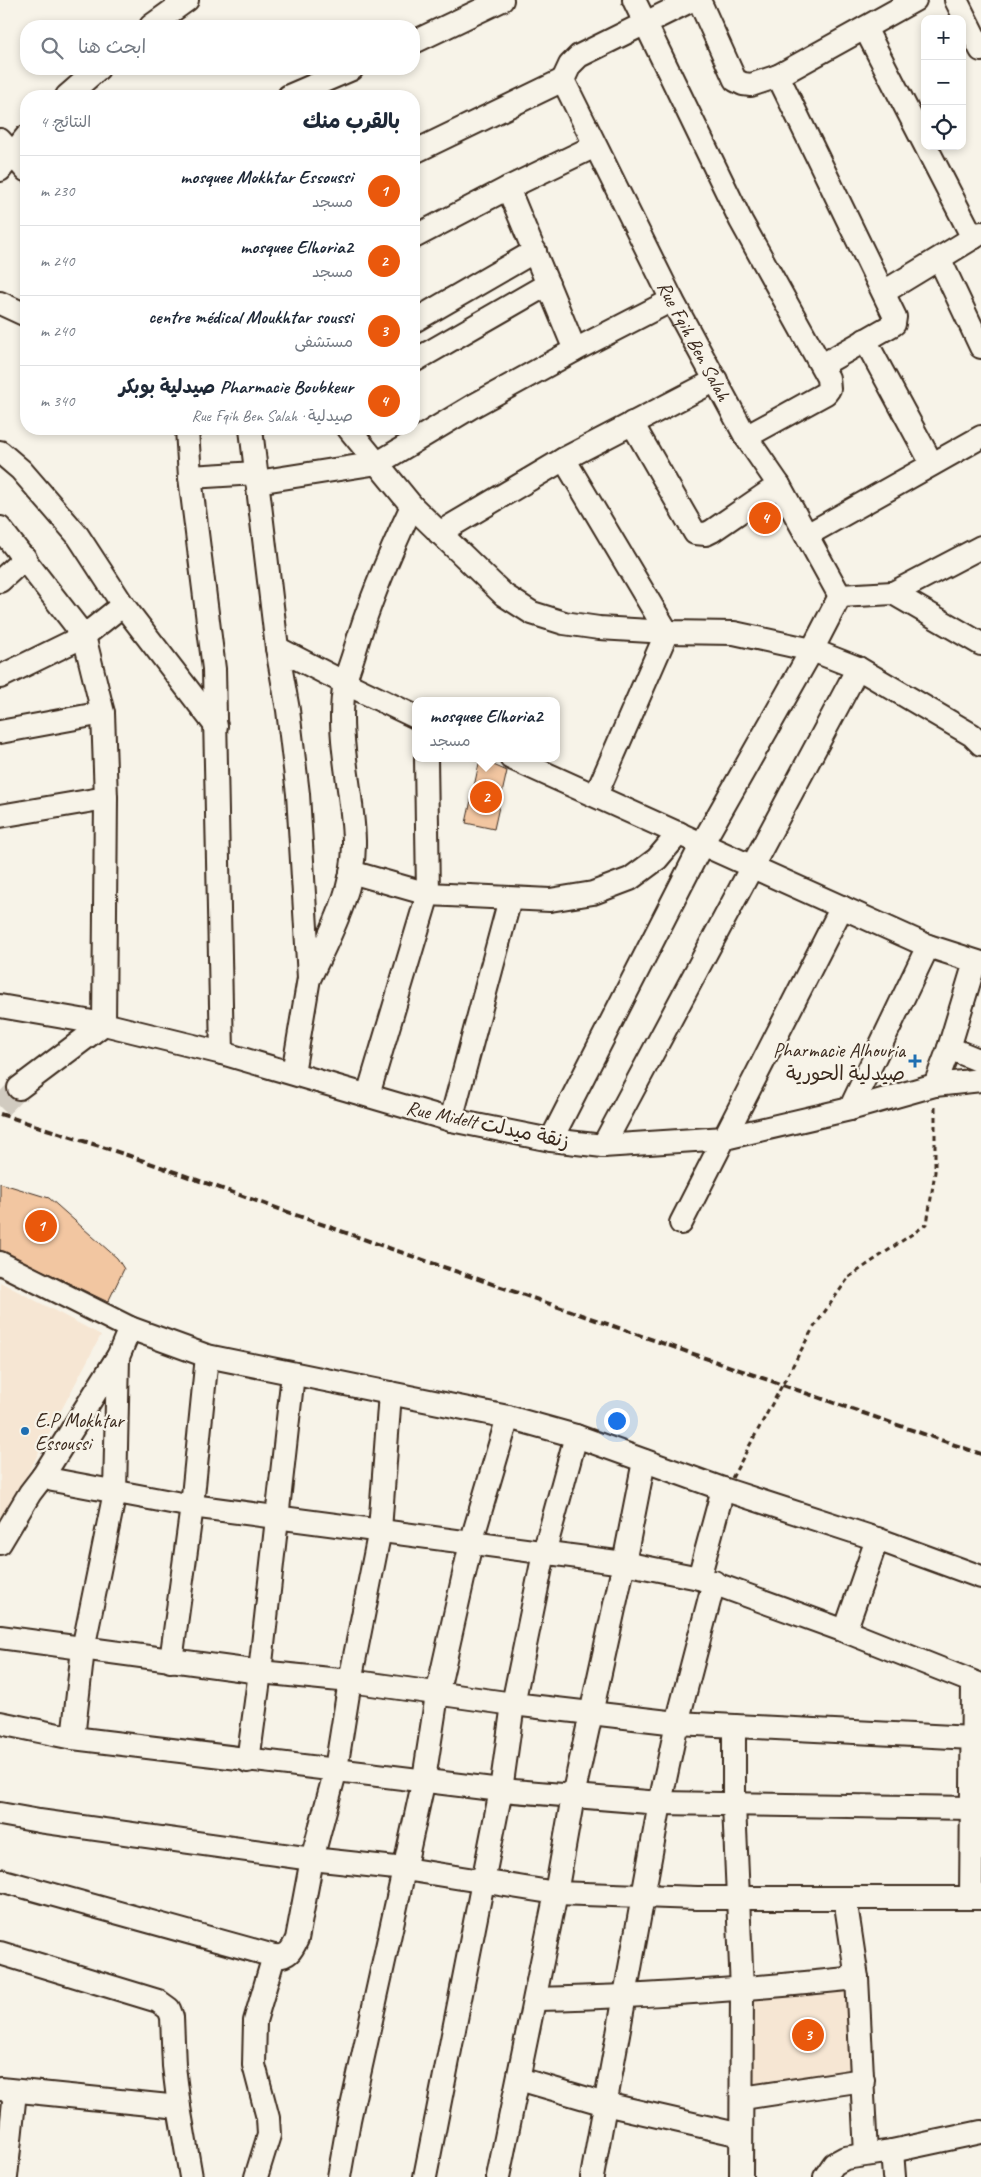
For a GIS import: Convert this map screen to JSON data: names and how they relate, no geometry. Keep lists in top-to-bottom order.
{
  "streets": {
    "street": ["Rue Fqih Ben Salah", "Rue Midelt زنقة ميدلت"]
  },
  "places": {
    "health": ["Pharmacie Alhouria صيدلية الحورية"],
    "other": ["E.P Mokhtar Essoussi"]
  },
  "page": {
    "map_buttons": ["+", "−"],
    "search": "ابحث هنا",
    "heading": ["بالقرب منك", "النتائج: 4"],
    "list": [
      {
        "mark": "1",
        "name": "mosquee Mokhtar Essoussi",
        "note": "مسجد",
        "value": "230 m"
      },
      {
        "mark": "2",
        "name": "mosquee Elhoria2",
        "note": "مسجد",
        "value": "240 m"
      },
      {
        "mark": "3",
        "name": "centre médical Moukhtar soussi",
        "note": "مستشفى",
        "value": "240 m"
      },
      {
        "mark": "4",
        "name": "Pharmacie Boubkeur صيدلية بوبكر",
        "note": "صيدلية · Rue Fqih Ben Salah",
        "value": "340 m"
      }
    ],
    "pins": [
      "4",
      "2",
      "1",
      "3"
    ],
    "popup": ["mosquee Elhoria2", "مسجد"]
  }
}
